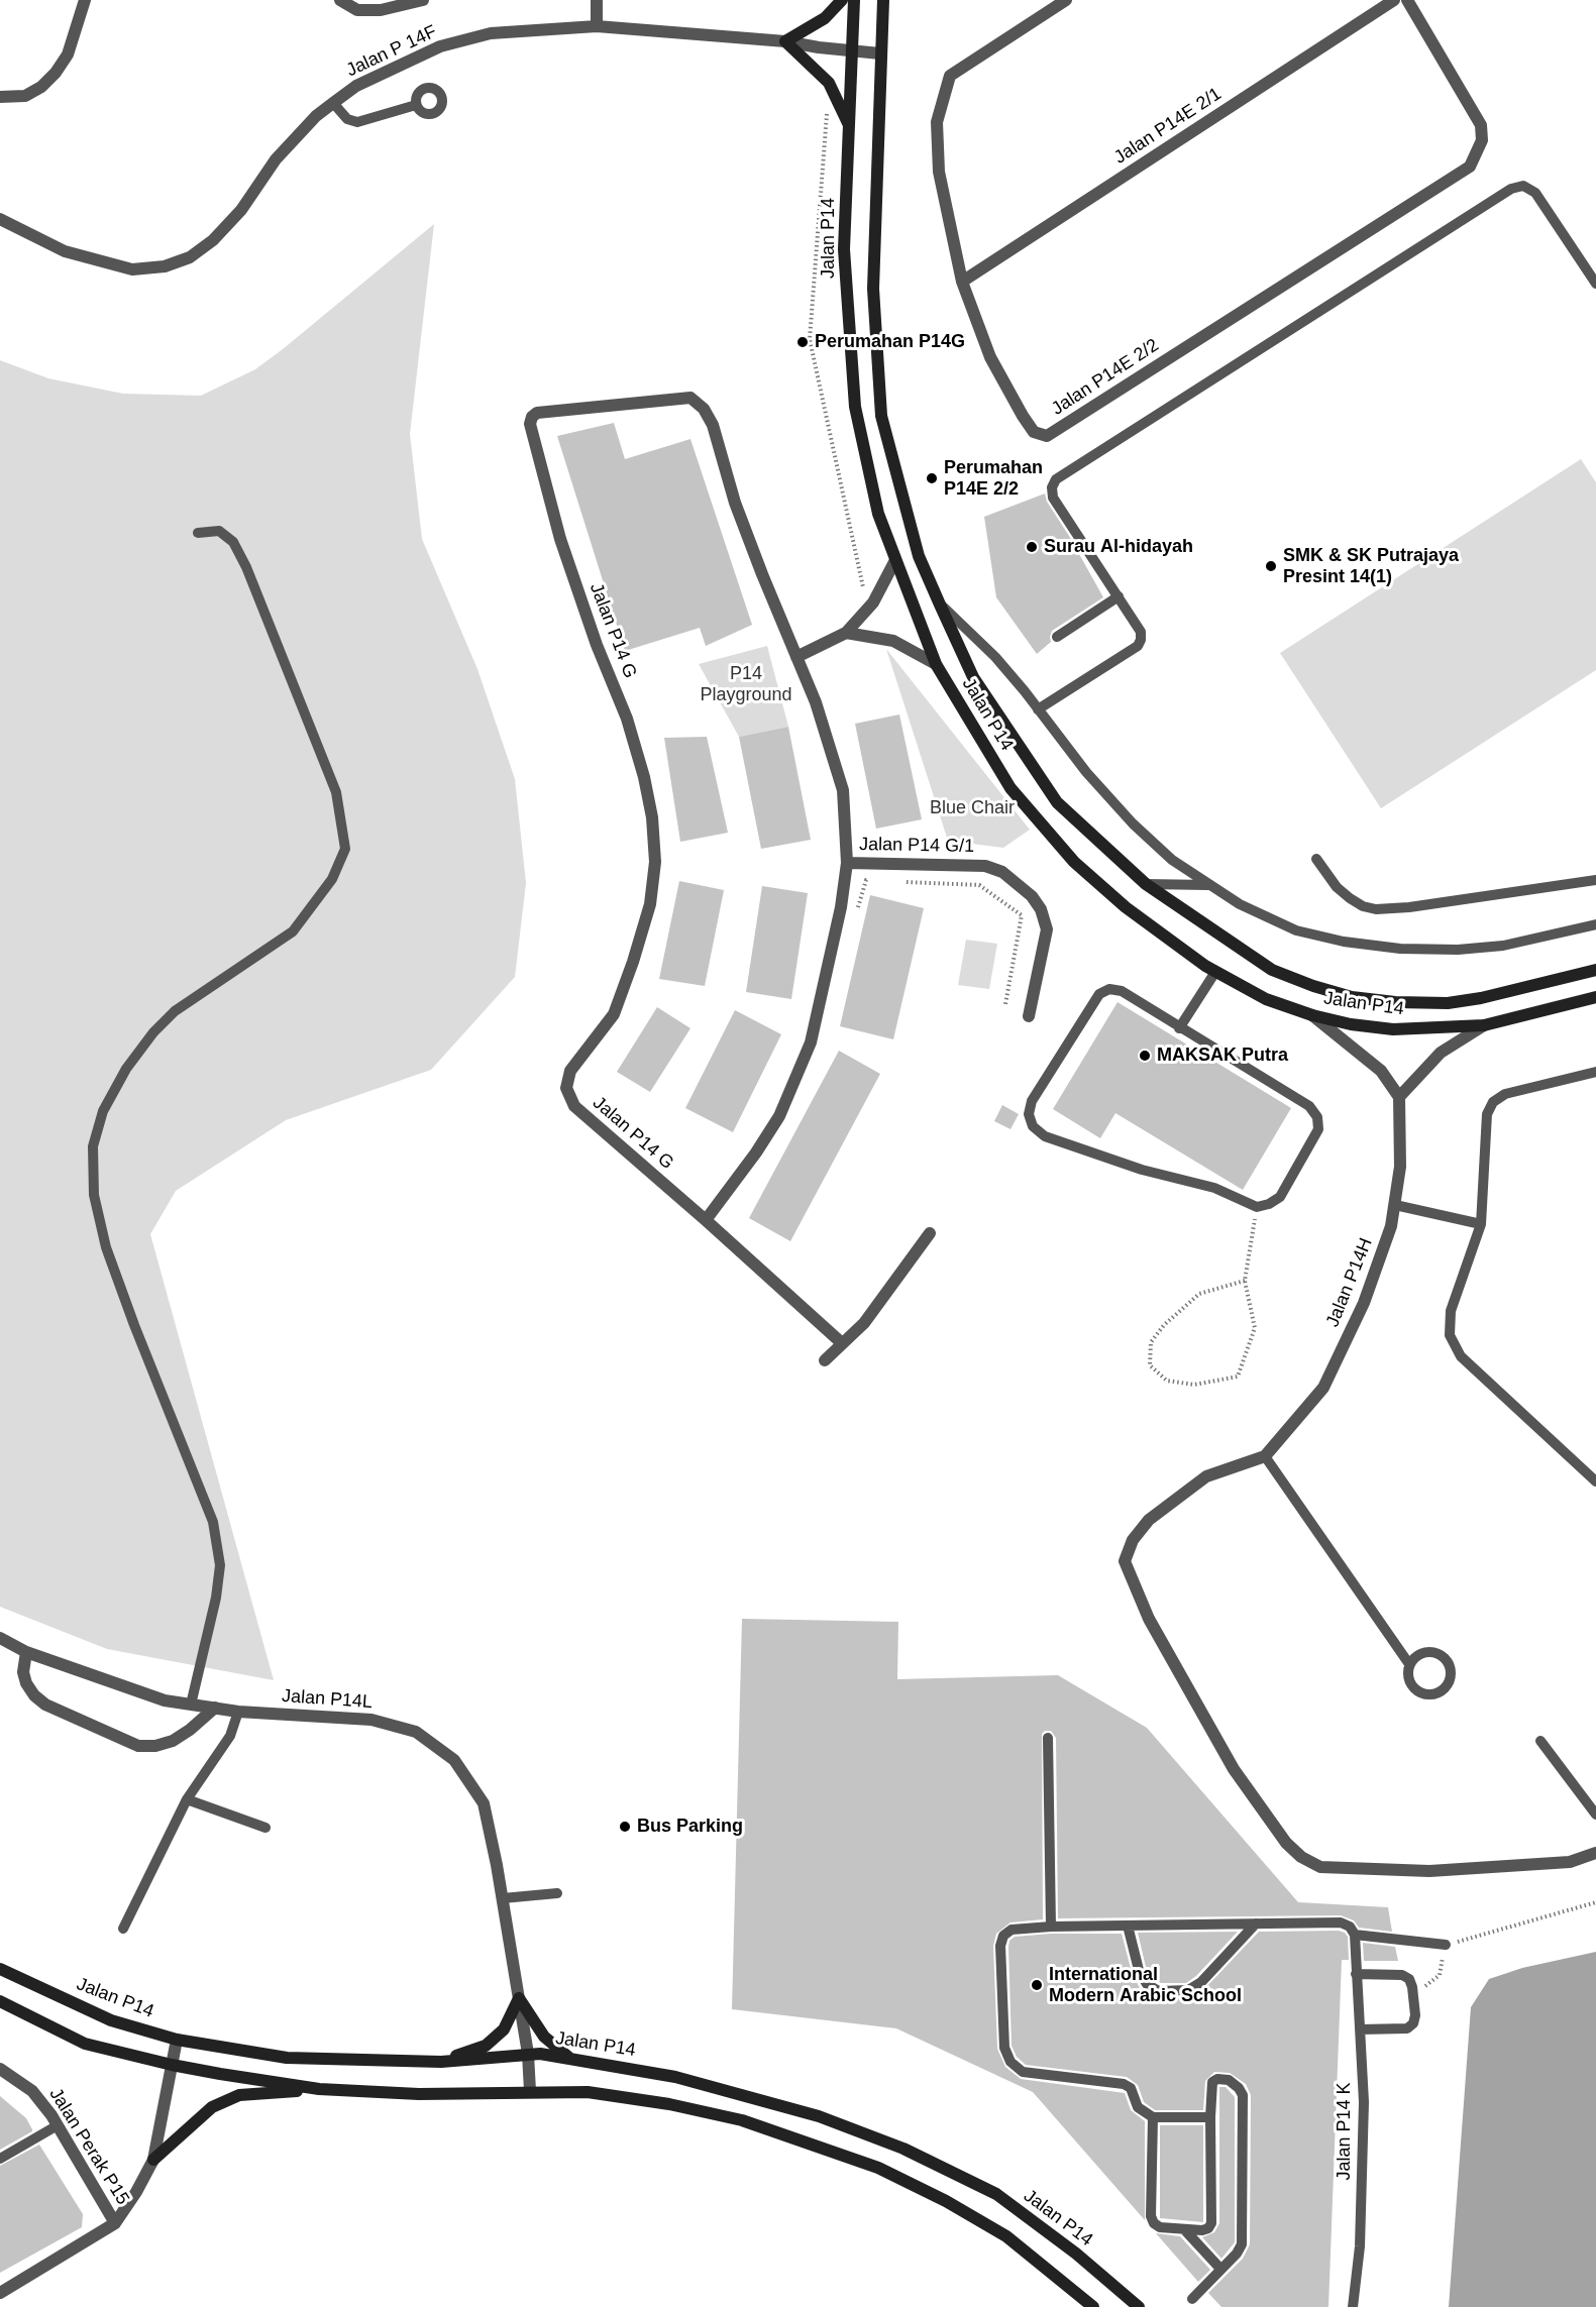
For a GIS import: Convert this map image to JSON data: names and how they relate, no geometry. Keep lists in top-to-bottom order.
{
  "streets": {
    "main road": ["Jalan P14"],
    "street": [
      "Jalan P 14F",
      "Jalan P14E 2/1",
      "Jalan P14E 2/2",
      "Jalan P14 G",
      "Jalan P14 G/1",
      "Jalan P14H",
      "Jalan P14L",
      "Jalan Perak P15"
    ],
    "lane": ["Jalan P14 K"]
  },
  "crossings": [
    ["Jalan P 14F", "Jalan P14"],
    ["Jalan P14E 2/1", "Jalan P14E 2/2"],
    ["Jalan P14", "Jalan P14L"],
    ["Jalan P14 G", "Jalan P14 G/1"]
  ],
  "parks": ["P14 Playground", "Blue Chair"],
  "places": [
    "Perumahan P14G",
    "Perumahan P14E 2/2",
    "Surau Al-hidayah",
    "SMK & SK Putrajaya Presint 14(1)",
    "MAKSAK Putra",
    "Bus Parking",
    "International Modern Arabic School"
  ]
}
